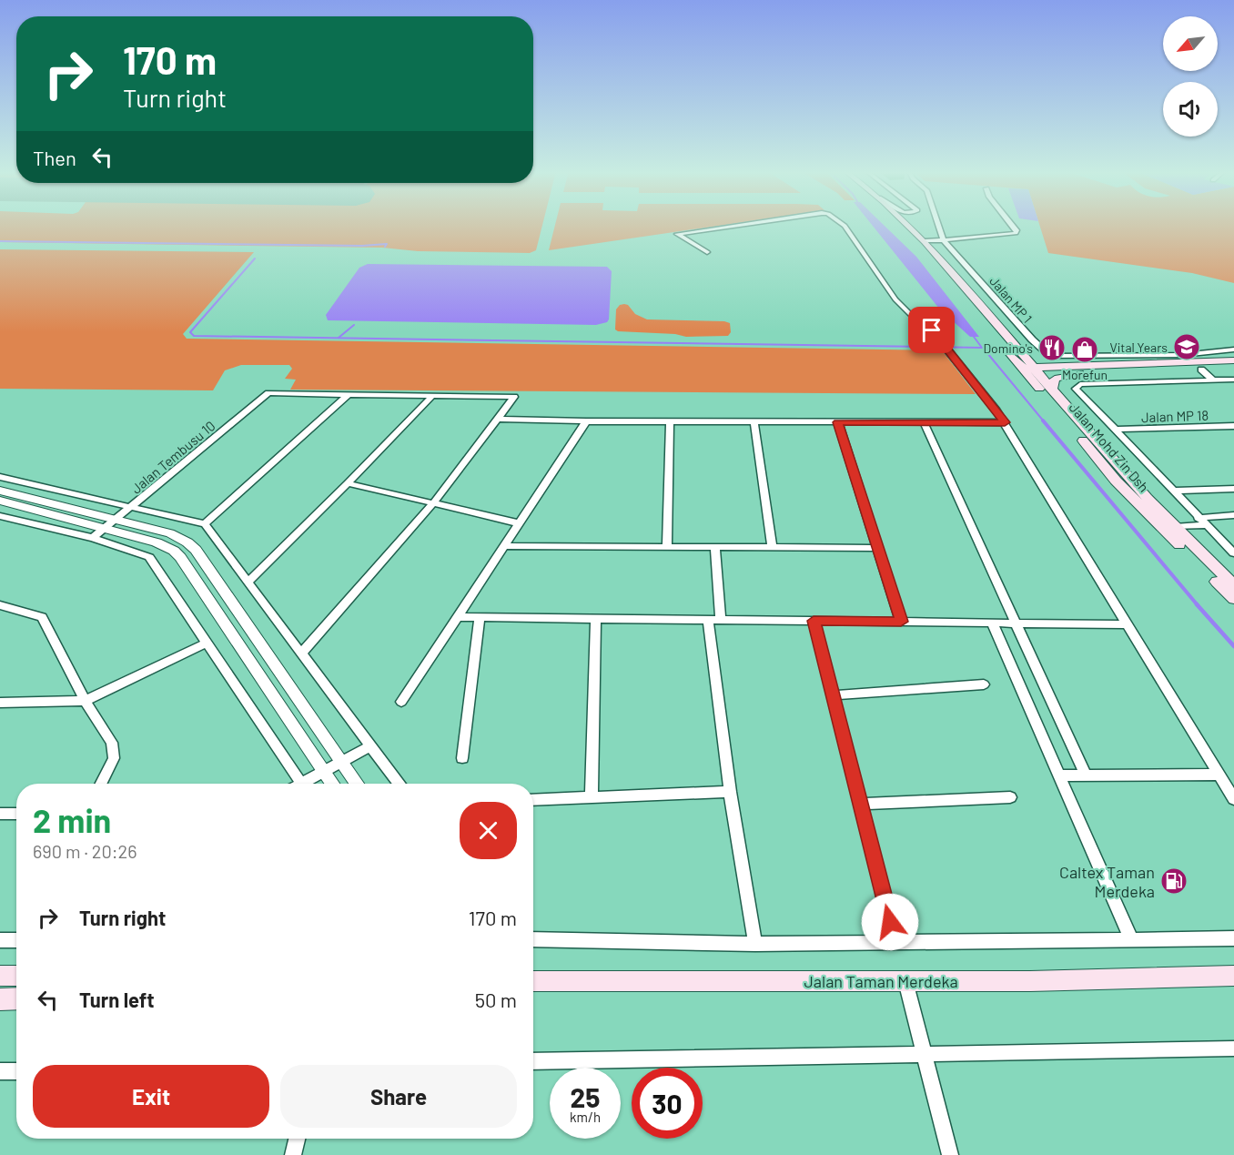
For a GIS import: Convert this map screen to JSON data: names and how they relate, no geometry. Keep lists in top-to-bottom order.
{
  "streets": {
    "main road": ["Jalan Mohd Zin Dsh", "Jalan Taman Merdeka"],
    "street": ["Jalan MP 1", "Jalan MP 18", "Jalan Tembusu 10"]
  },
  "places": {
    "school or university": ["Vital Years"],
    "restaurant": ["Domino's"],
    "shop": ["Morefun"],
    "fuel station": ["Caltex Taman Merdeka"]
  },
  "north": "bottom left",
  "page": {
    "turn": ["170 m", "Turn right"],
    "then": "Then",
    "heading": ["2 min", "690 m · 20:26"],
    "list": [
      {
        "name": "Turn right",
        "value": "170 m"
      },
      {
        "name": "Turn left",
        "value": "50 m"
      }
    ],
    "buttons": ["Exit", "Share"],
    "speed": "25 km/h",
    "limit": "30"
  }
}
